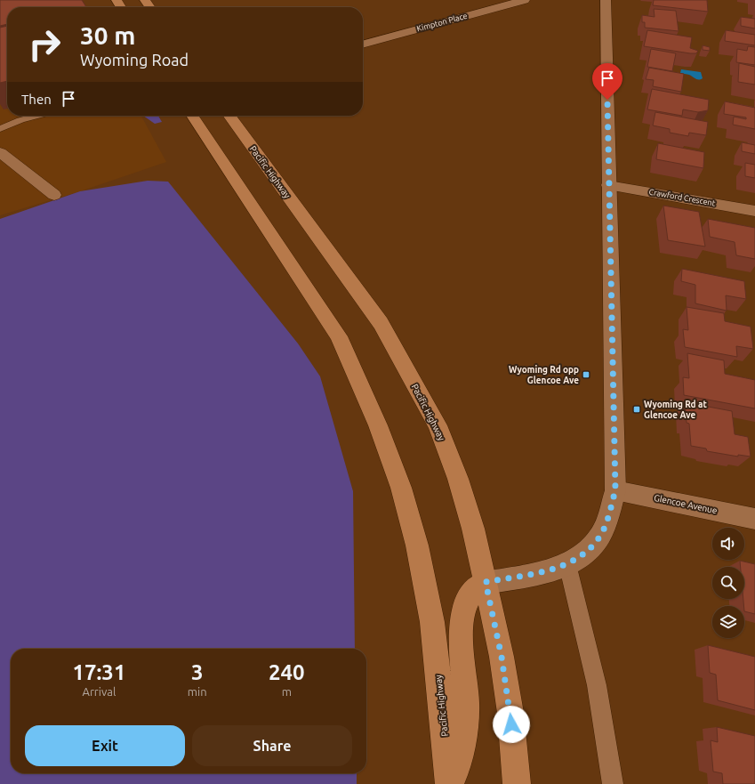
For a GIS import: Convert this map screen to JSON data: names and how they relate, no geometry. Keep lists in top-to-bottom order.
{
  "streets": {
    "main road": ["Pacific Highway"],
    "street": ["Kimpton Place", "Crawford Crescent", "Glencoe Avenue"]
  },
  "places": {
    "transit": ["Wyoming Rd opp Glencoe Ave", "Wyoming Rd at Glencoe Ave"]
  },
  "page": {
    "turn": ["30 m", "Wyoming Road"],
    "then": "Then",
    "eta": [
      "17:31",
      "Arrival",
      "3",
      "min",
      "240",
      "m"
    ],
    "buttons": ["Exit", "Share"]
  }
}
